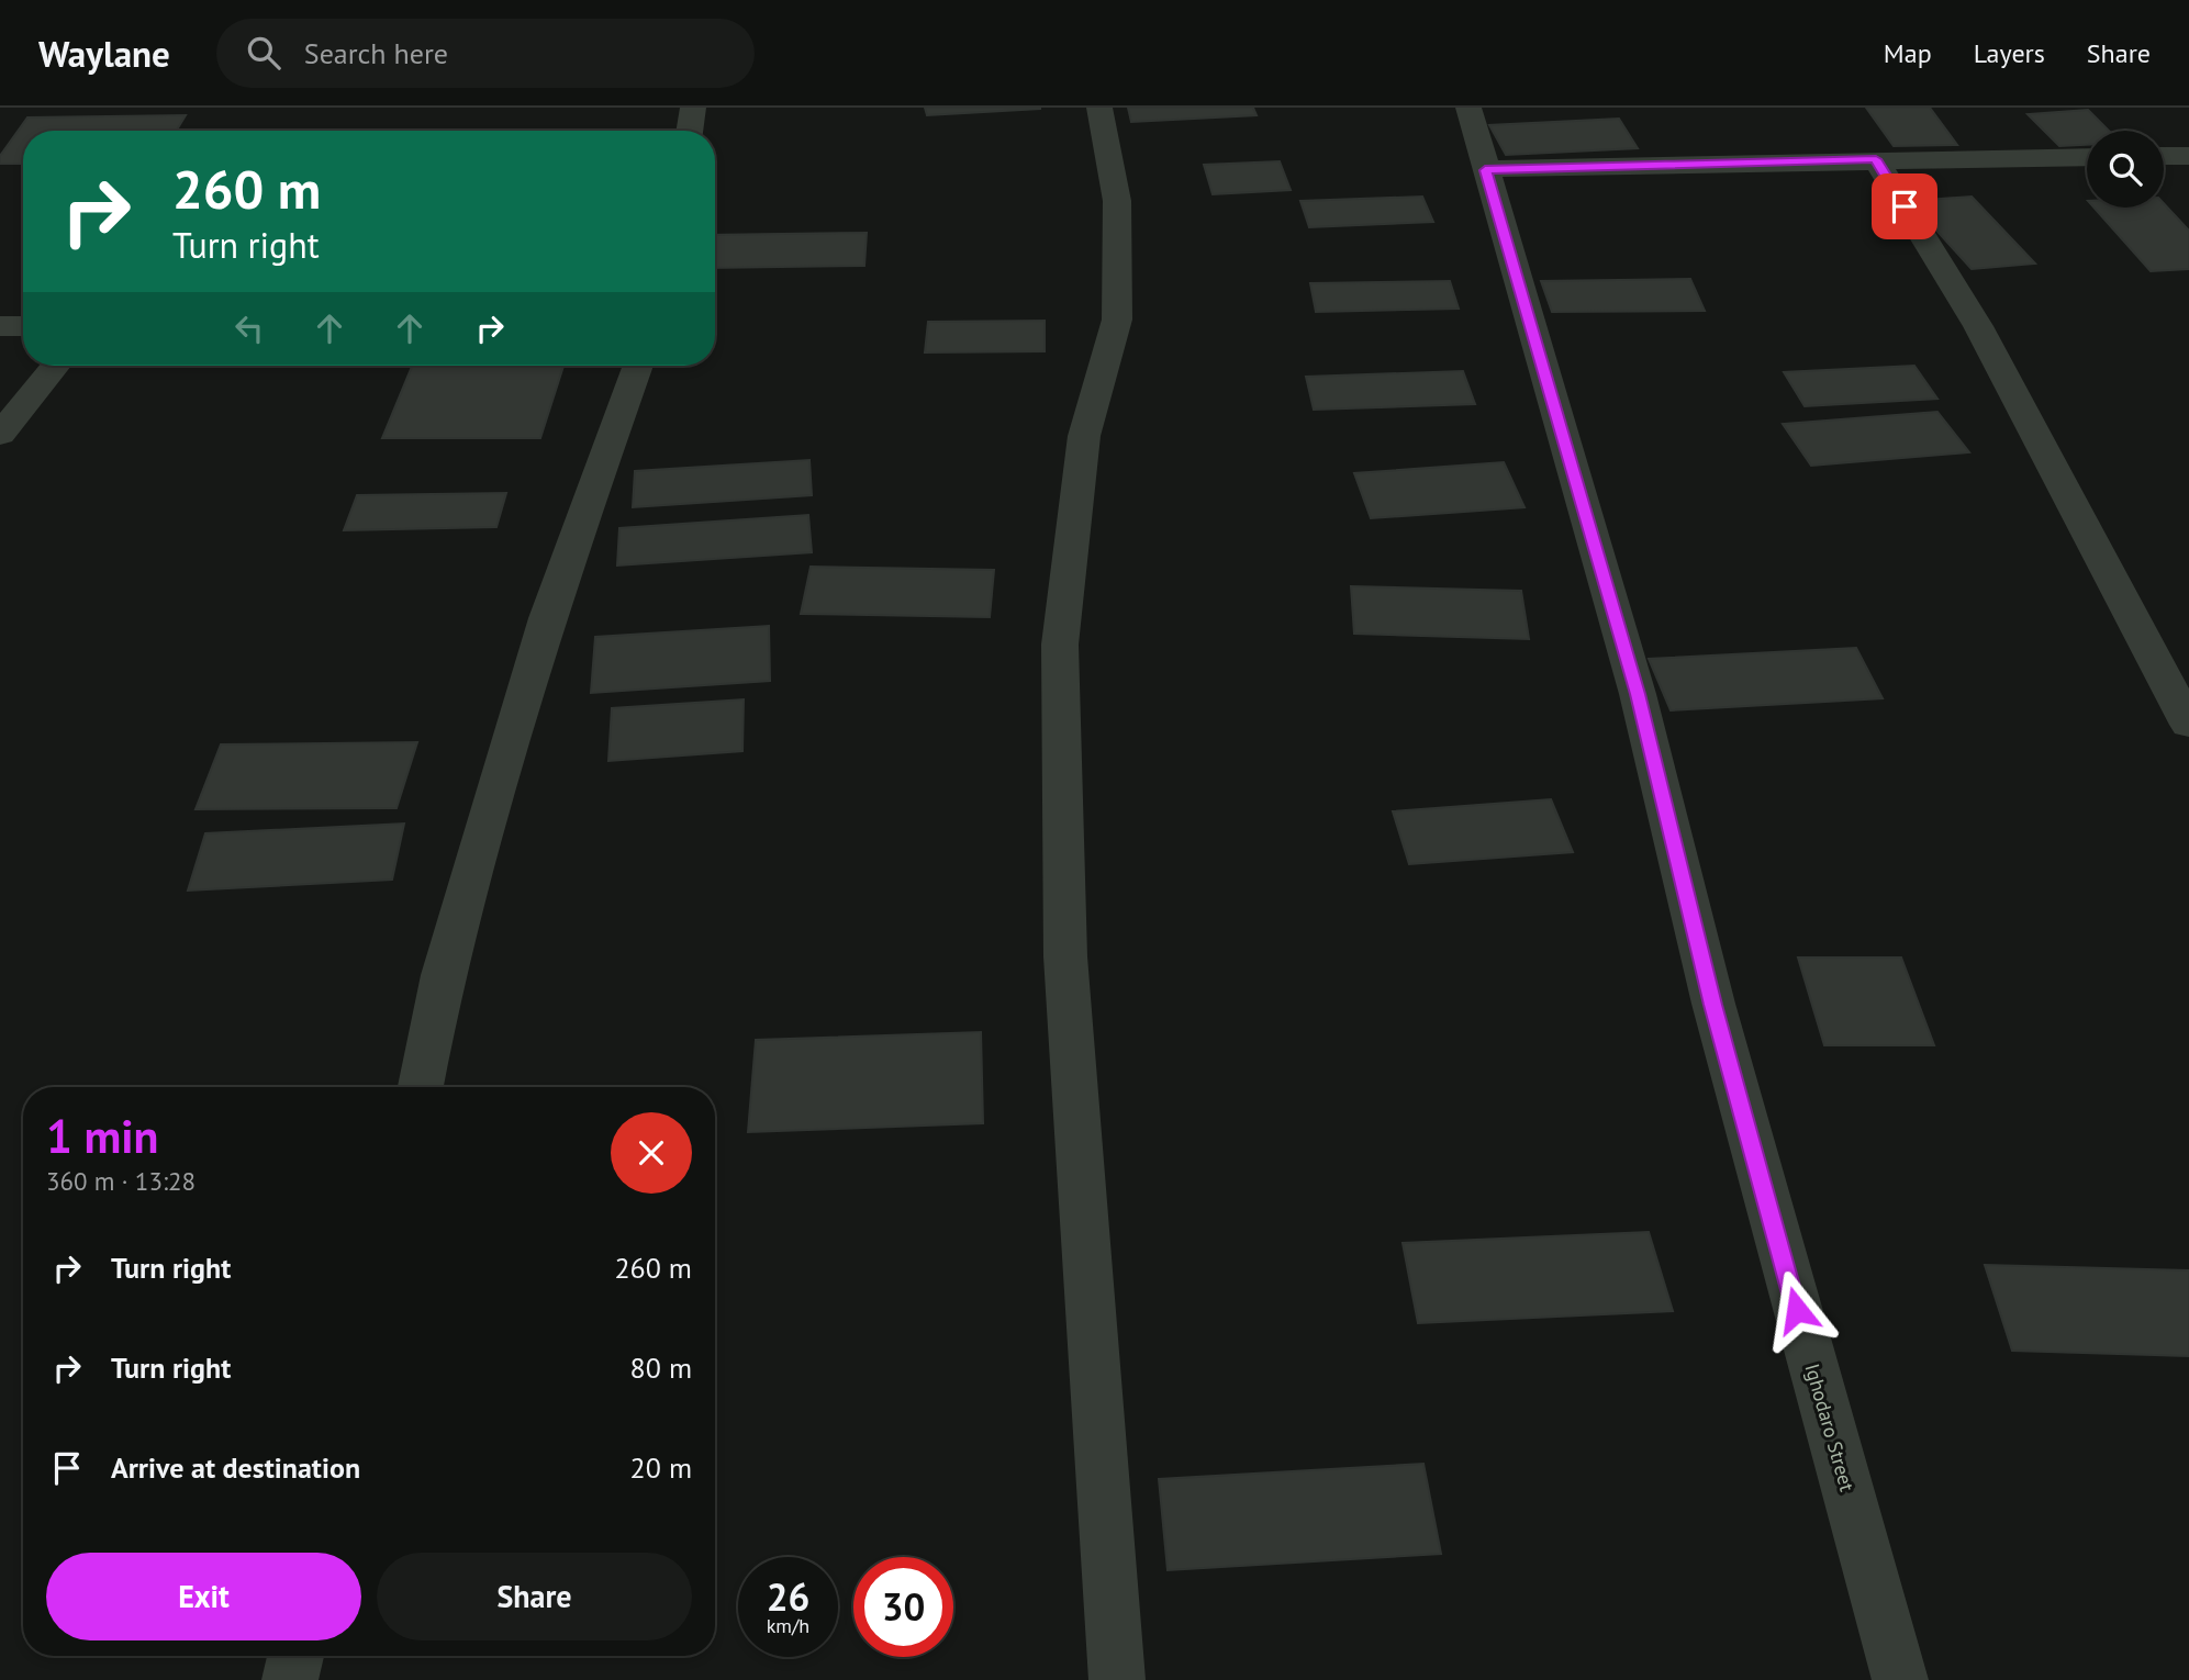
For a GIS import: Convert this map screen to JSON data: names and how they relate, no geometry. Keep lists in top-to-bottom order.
{
  "streets": {
    "street": ["Ighodaro Street"]
  },
  "page": {
    "header": "Waylane",
    "search": "Search here",
    "nav": ["Map", "Layers", "Share"],
    "turn": ["260 m", "Turn right"],
    "heading": ["1 min", "360 m · 13:28"],
    "list": [
      {
        "name": "Turn right",
        "value": "260 m"
      },
      {
        "name": "Turn right",
        "value": "80 m"
      },
      {
        "name": "Arrive at destination",
        "value": "20 m"
      }
    ],
    "buttons": ["Exit", "Share"],
    "speed": "26 km/h",
    "limit": "30"
  }
}
